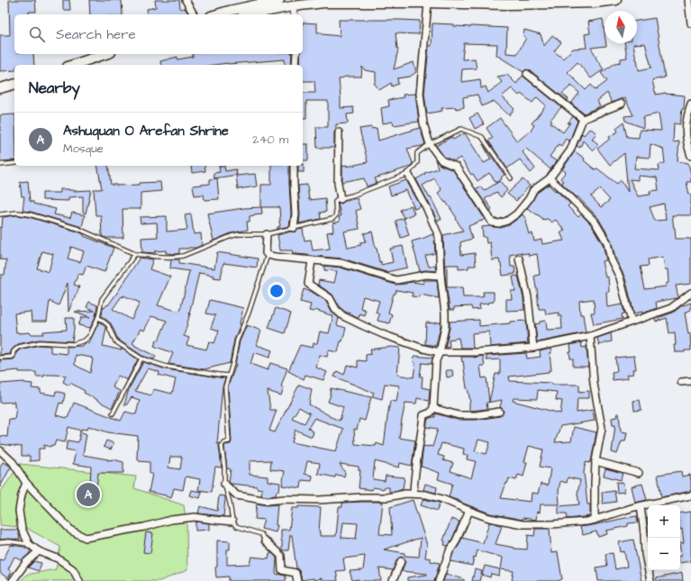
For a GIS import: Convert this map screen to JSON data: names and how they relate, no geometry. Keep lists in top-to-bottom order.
{
  "north": "top",
  "page": {
    "search": "Search here",
    "heading": "Nearby",
    "list": [
      {
        "mark": "A",
        "name": "Ashuquan O Arefan Shrine",
        "note": "Mosque",
        "value": "240 m"
      }
    ],
    "pins": "A",
    "map_buttons": ["+", "−"]
  }
}
